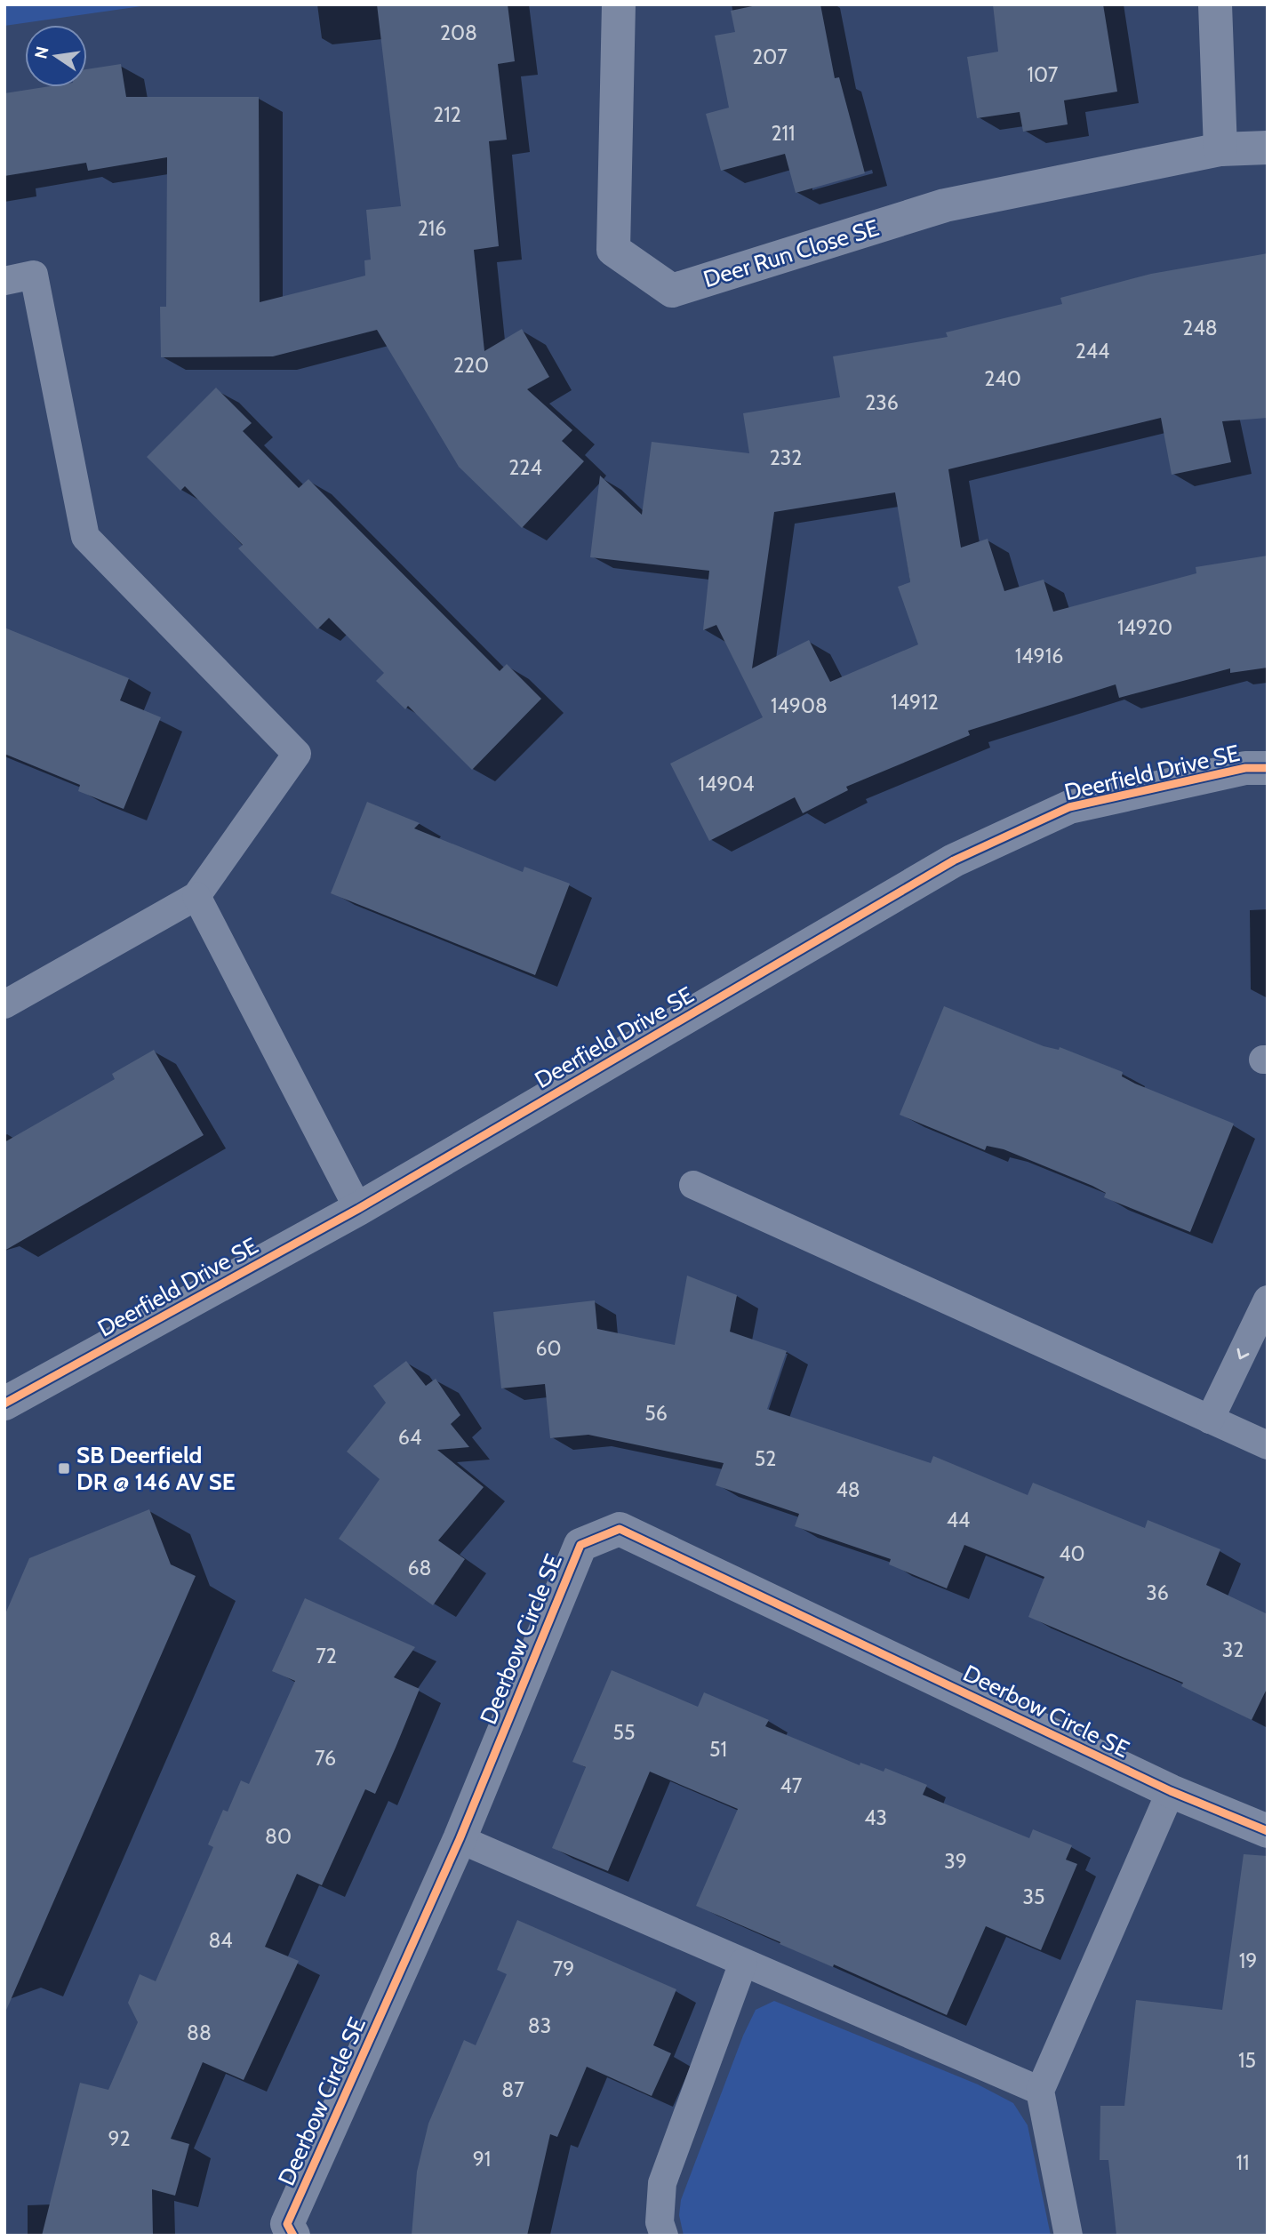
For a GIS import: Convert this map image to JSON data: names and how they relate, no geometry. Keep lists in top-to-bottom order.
{
  "streets": {
    "street": ["Deer Run Close SE", "Deerfield Drive SE", "Deerbow Circle SE"]
  },
  "places": {
    "transit": ["SB Deerfield DR @ 146 AV SE"]
  },
  "house_numbers": [
    "208",
    "207",
    "107",
    "212",
    "211",
    "216",
    "248",
    "244",
    "220",
    "240",
    "236",
    "232",
    "224",
    "14920",
    "14916",
    "14912",
    "14908",
    "14904",
    "60",
    "56",
    "64",
    "52",
    "48",
    "44",
    "40",
    "68",
    "36",
    "32",
    "72",
    "55",
    "51",
    "76",
    "47",
    "43",
    "80",
    "39",
    "35",
    "84",
    "19",
    "79",
    "83",
    "88",
    "15",
    "87",
    "92",
    "91",
    "11"
  ],
  "north": "left"
}
